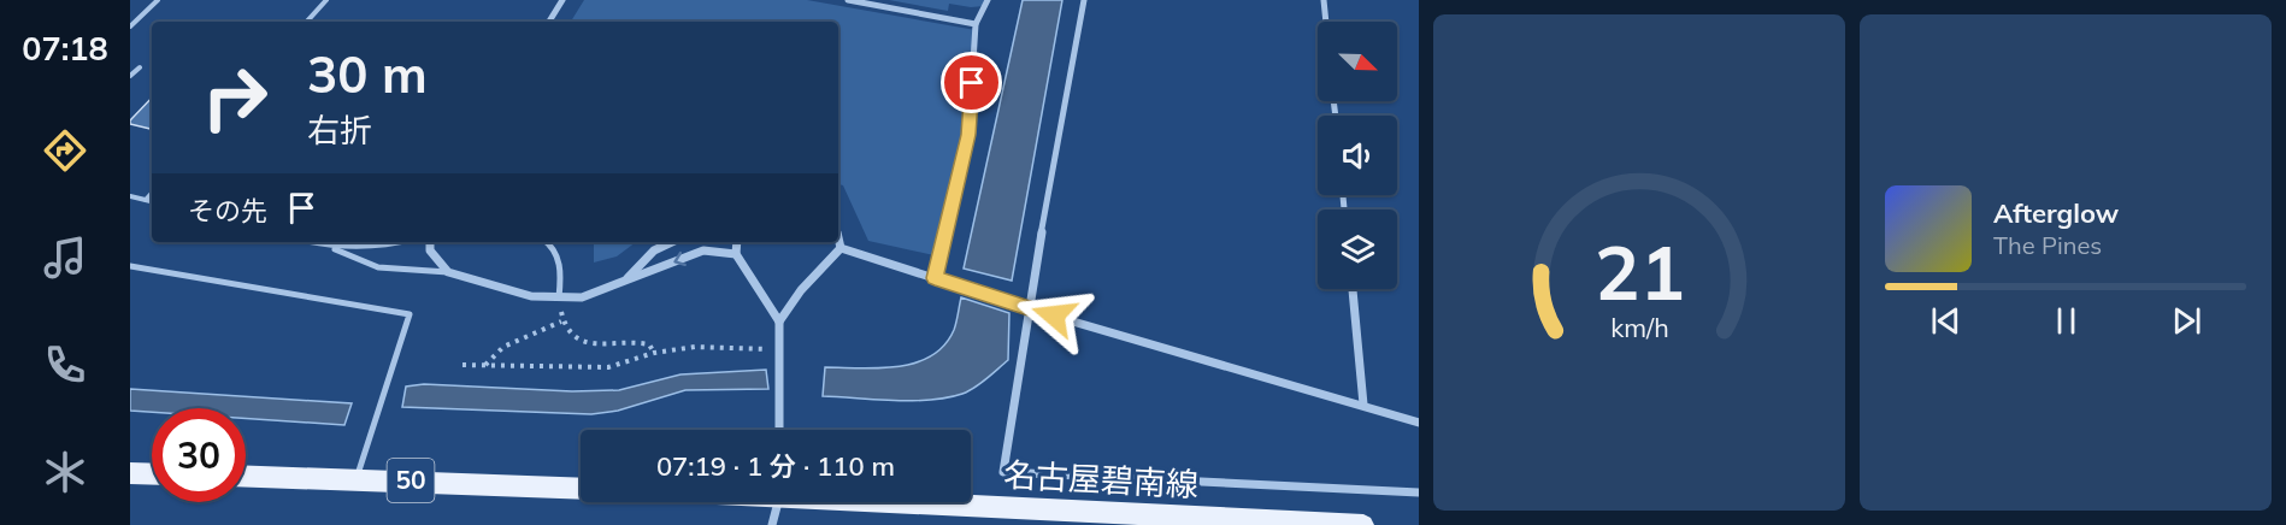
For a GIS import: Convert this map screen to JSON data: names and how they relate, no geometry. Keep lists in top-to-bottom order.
{
  "streets": {
    "main road": ["50", "名古屋碧南線"]
  },
  "north": "bottom right",
  "page": {
    "tabs": "07:18",
    "turn": ["30 m", "右折"],
    "then": "その先",
    "song": ["Afterglow", "The Pines"],
    "limit": "30",
    "trip": "07:19 · 1 分 · 110 m",
    "gauge": ["21", "km/h"]
  }
}
